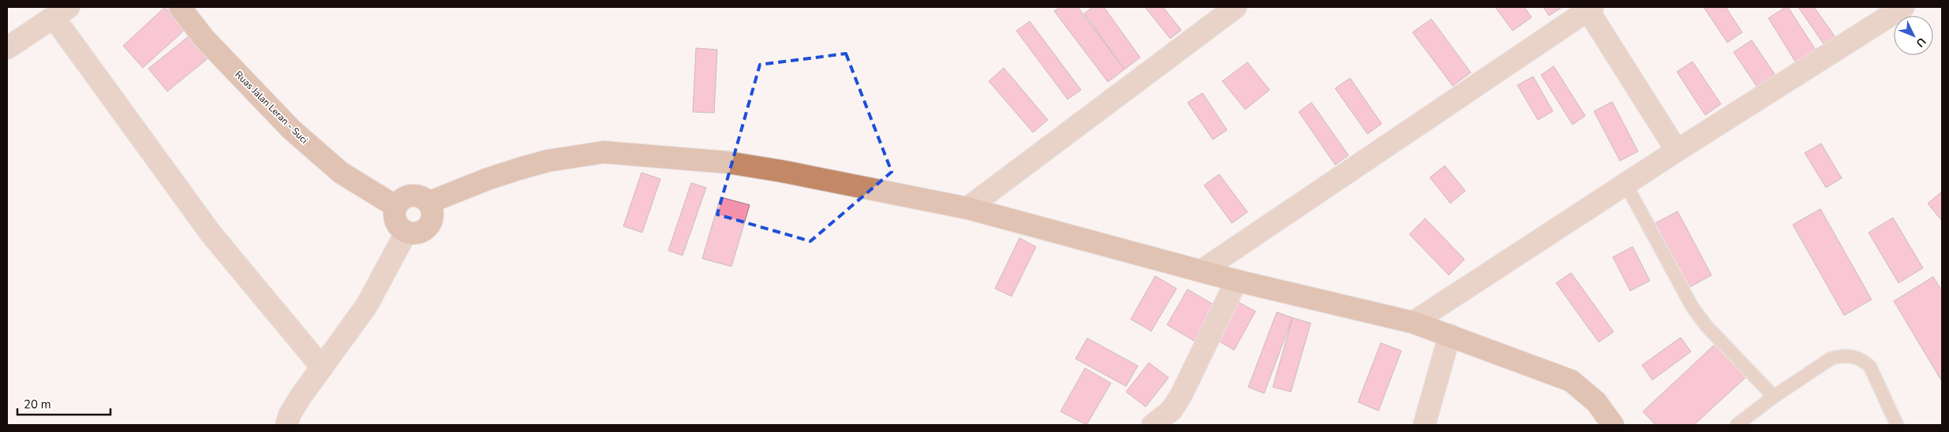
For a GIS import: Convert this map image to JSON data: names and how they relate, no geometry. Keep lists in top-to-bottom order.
{
  "streets": {
    "main road": ["Ruas Jalan Leran - Suci"]
  },
  "scale_bar": "20 m",
  "north": "bottom right"
}
